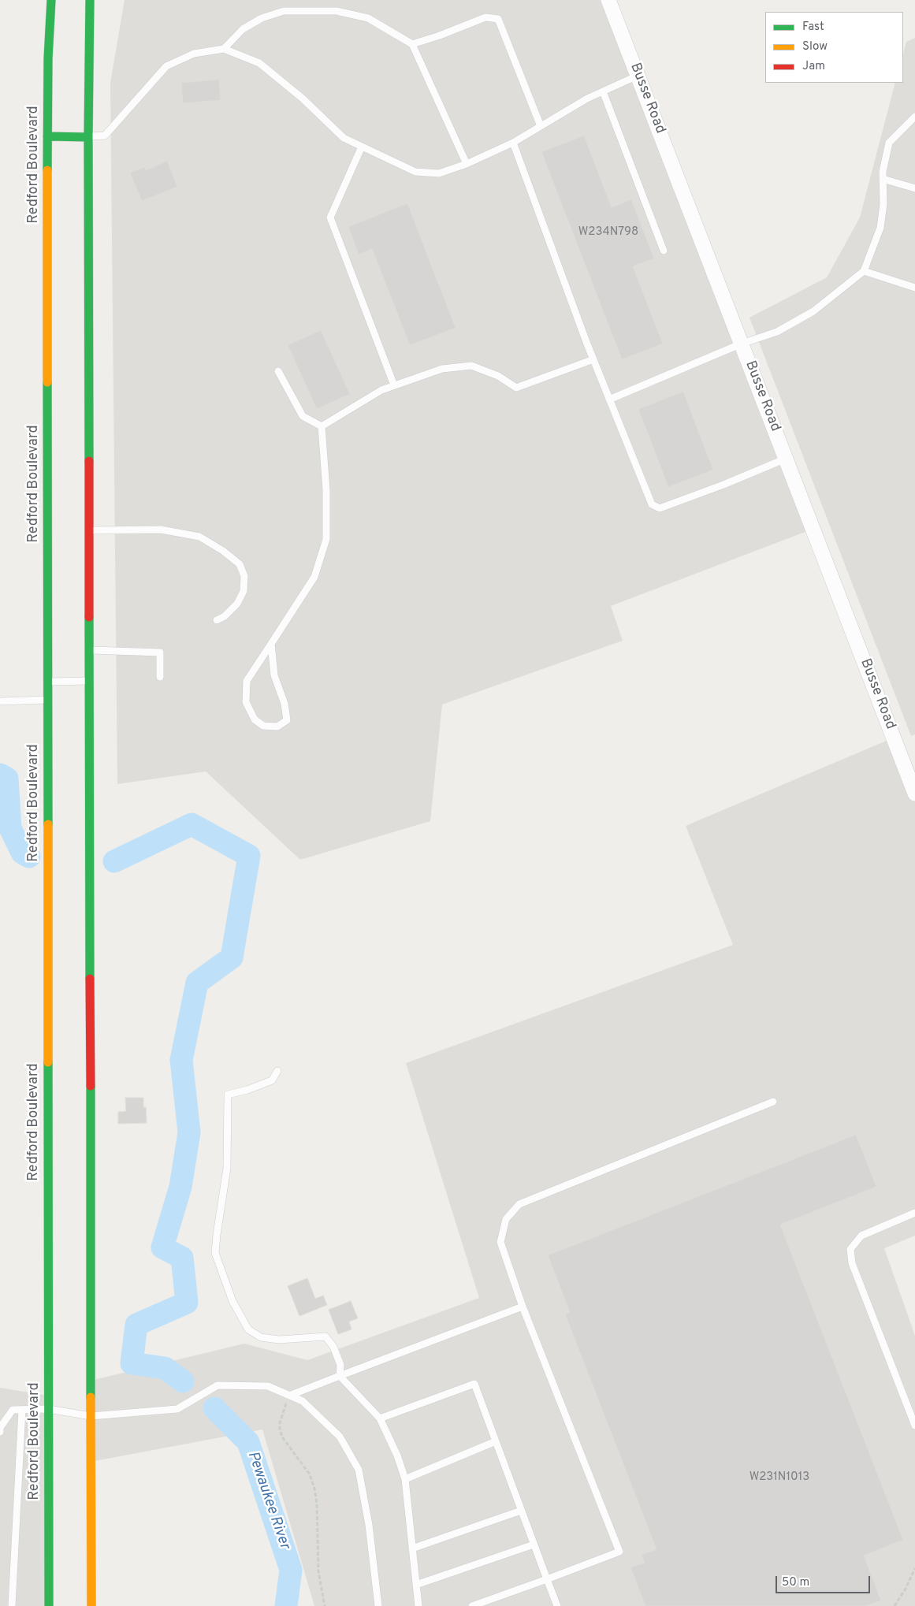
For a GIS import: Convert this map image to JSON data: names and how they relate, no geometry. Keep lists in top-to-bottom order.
{
  "streets": {
    "main road": ["Redford Boulevard"],
    "street": ["Busse Road"]
  },
  "water": ["Pewaukee River"],
  "house_numbers": ["W234N798", "W231N1013"],
  "legend": ["Fast", "Slow", "Jam"],
  "scale_bar": "50 m"
}
